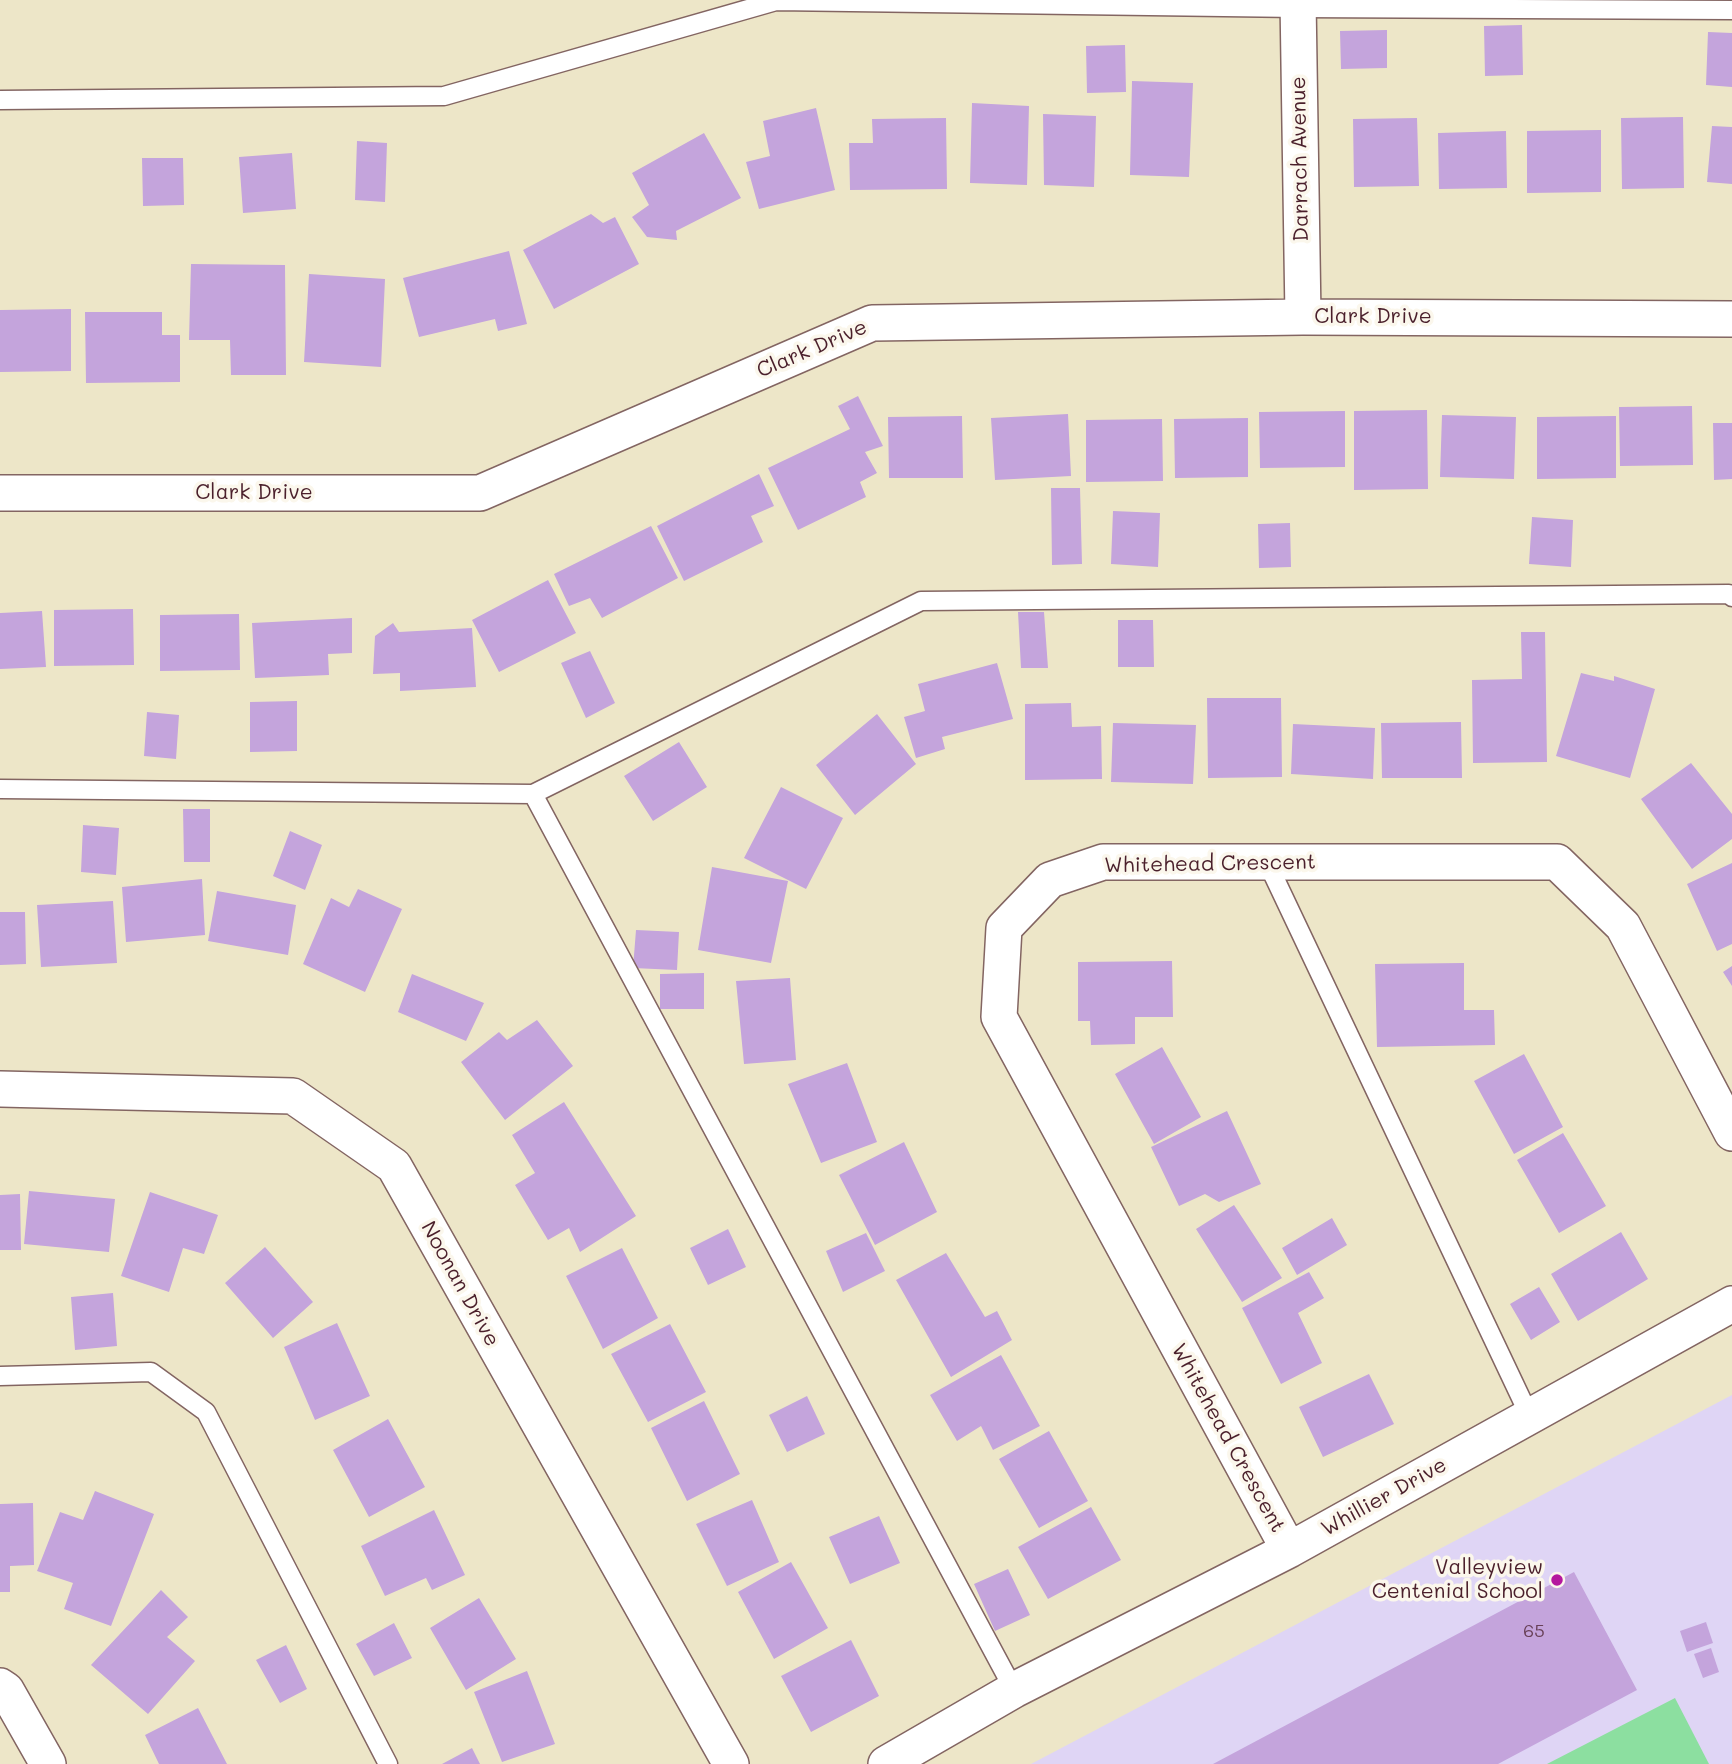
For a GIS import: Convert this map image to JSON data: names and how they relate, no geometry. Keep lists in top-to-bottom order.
{
  "streets": {
    "street": [
      "Darrach Avenue",
      "Clark Drive",
      "Whitehead Crescent",
      "Noonan Drive",
      "Whillier Drive"
    ]
  },
  "crossings": [
    ["Darrach Avenue", "Clark Drive"],
    ["Whitehead Crescent", "Whillier Drive"]
  ],
  "places": ["Valleyview Centenial School"],
  "house_numbers": ["65"]
}
